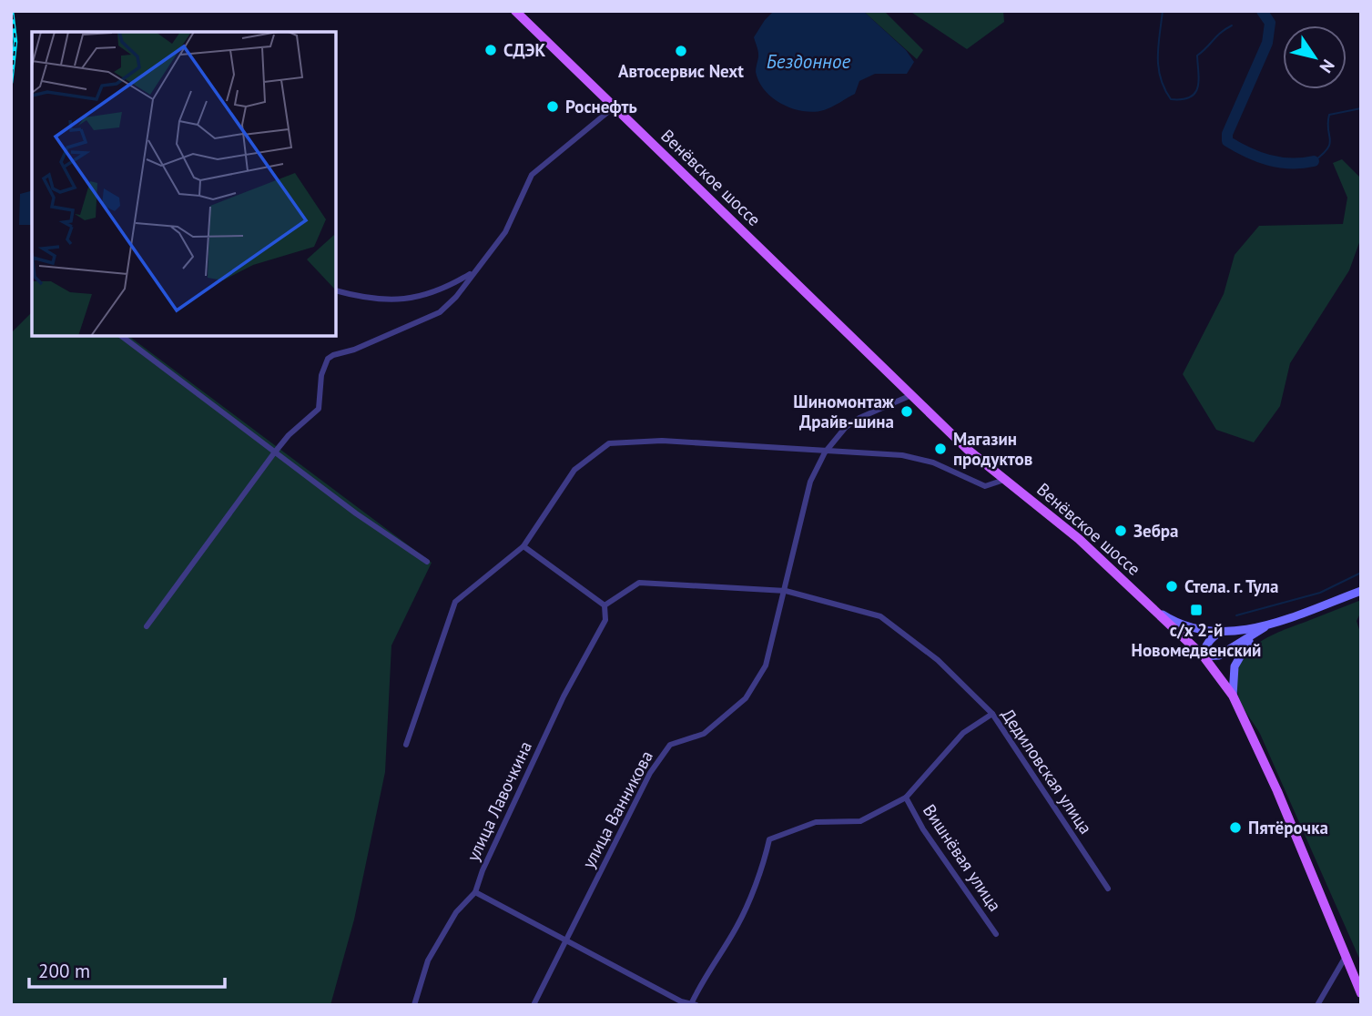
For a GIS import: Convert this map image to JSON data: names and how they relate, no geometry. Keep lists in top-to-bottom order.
{
  "streets": {
    "main road": ["Венёвское шоссе"],
    "street": [
      "Дедиловская улица",
      "улица Лавочкина",
      "улица Ванникова",
      "Вишнёвая улица"
    ]
  },
  "crossings": [
    ["Венёвское шоссе", "улица Ванникова"],
    ["Дедиловская улица", "улица Лавочкина"],
    ["Дедиловская улица", "улица Ванникова"]
  ],
  "water": ["Бездонное"],
  "places": {
    "other": [
      "СДЭК",
      "Автосервис Next",
      "Роснефть",
      "Шиномонтаж Драйв-шина",
      "Магазин продуктов",
      "Зебра",
      "Стела. г. Тула",
      "Пятёрочка"
    ],
    "transit": ["с/х 2-й Новомедвенский"]
  },
  "scale_bar": "200 m",
  "north": "bottom right"
}
